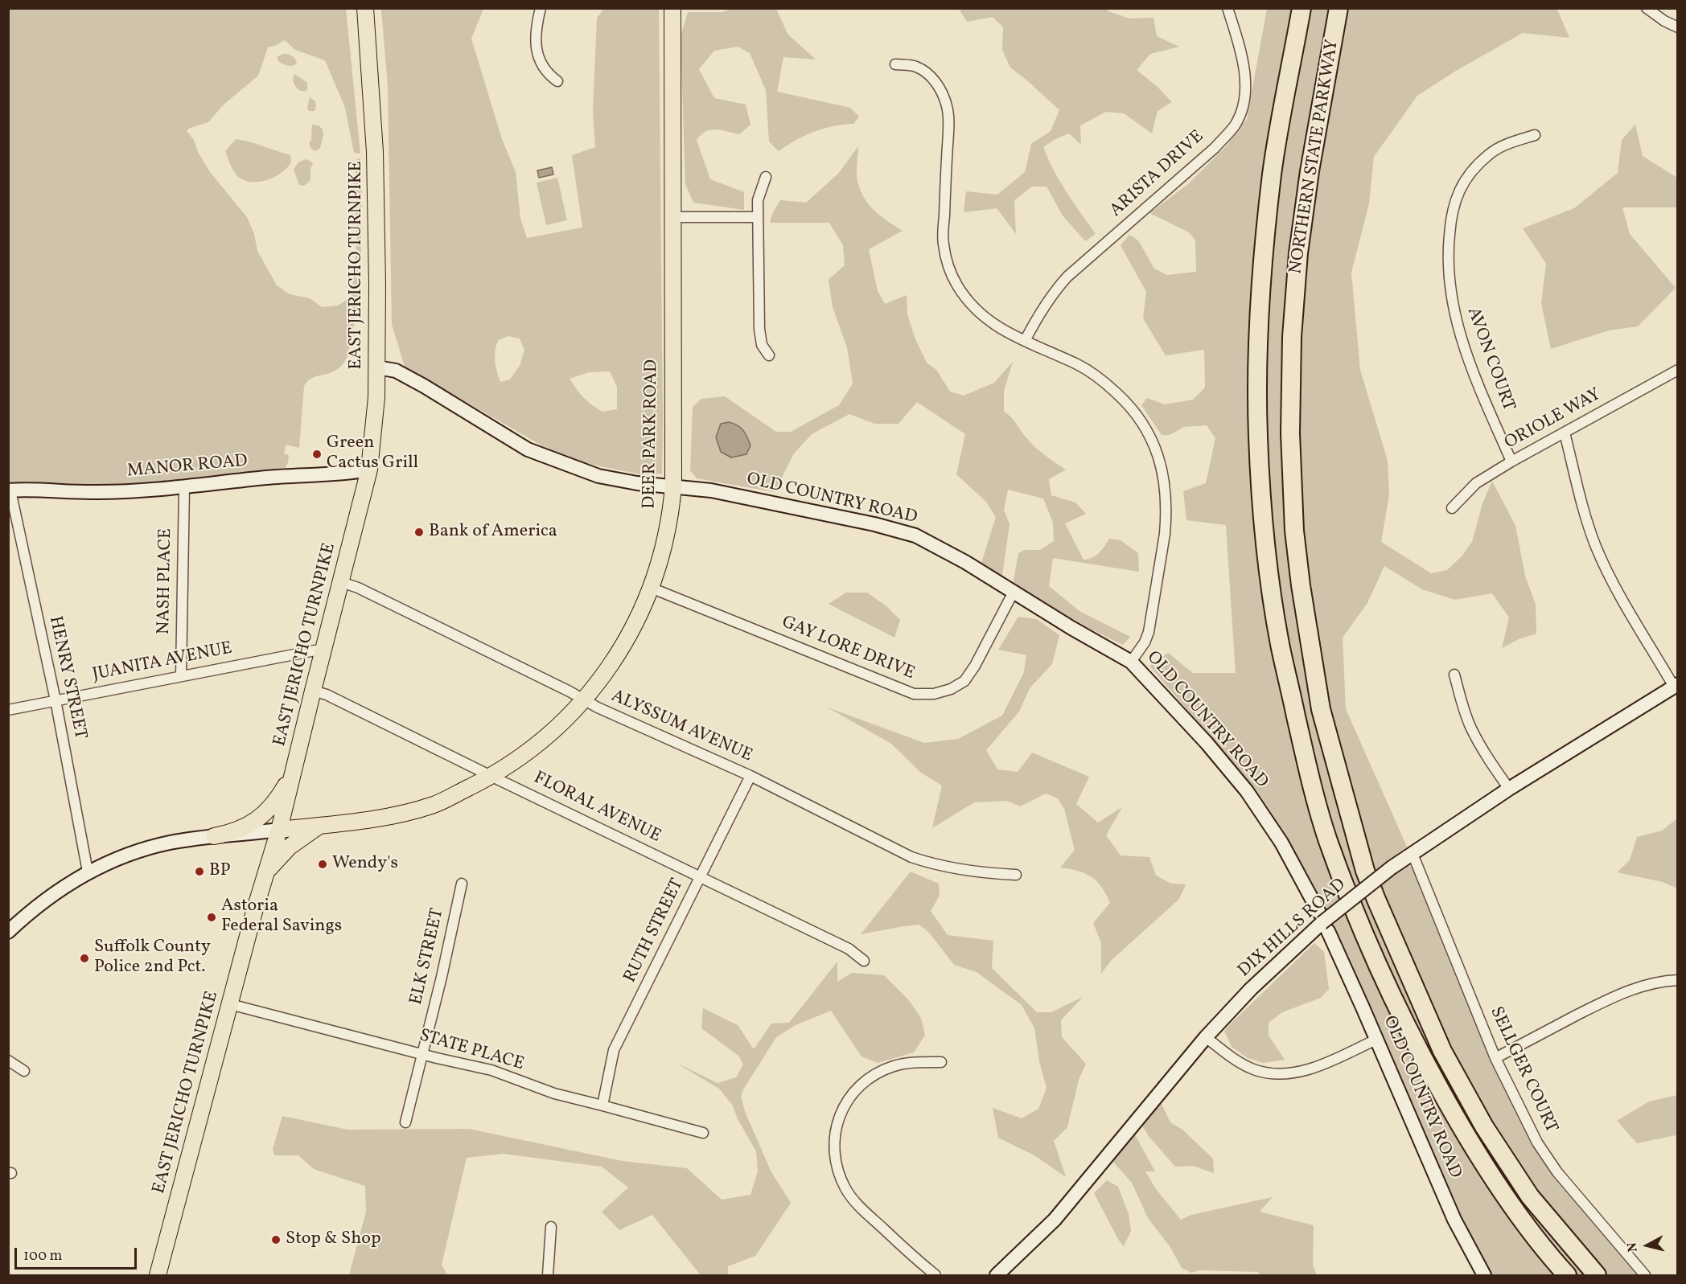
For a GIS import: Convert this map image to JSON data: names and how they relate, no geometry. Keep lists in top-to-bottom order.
{
  "streets": {
    "highway": ["NORTHERN STATE PARKWAY"],
    "main road": [
      "EAST JERICHO TURNPIKE",
      "DEER PARK ROAD",
      "MANOR ROAD",
      "OLD COUNTRY ROAD",
      "DIX HILLS ROAD"
    ],
    "street": [
      "ARISTA DRIVE",
      "AVON COURT",
      "ORIOLE WAY",
      "NASH PLACE",
      "GAY LORE DRIVE",
      "JUANITA AVENUE",
      "HENRY STREET",
      "ALYSSUM AVENUE",
      "FLORAL AVENUE",
      "RUTH STREET",
      "ELK STREET",
      "STATE PLACE",
      "SELLGER COURT"
    ]
  },
  "crossings": [
    ["EAST JERICHO TURNPIKE", "DEER PARK ROAD"],
    ["EAST JERICHO TURNPIKE", "MANOR ROAD"],
    ["EAST JERICHO TURNPIKE", "OLD COUNTRY ROAD"],
    ["EAST JERICHO TURNPIKE", "JUANITA AVENUE"],
    ["EAST JERICHO TURNPIKE", "ALYSSUM AVENUE"],
    ["EAST JERICHO TURNPIKE", "FLORAL AVENUE"],
    ["EAST JERICHO TURNPIKE", "STATE PLACE"],
    ["AVON COURT", "ORIOLE WAY"],
    ["DEER PARK ROAD", "OLD COUNTRY ROAD"],
    ["DEER PARK ROAD", "GAY LORE DRIVE"],
    ["DEER PARK ROAD", "ALYSSUM AVENUE"],
    ["DEER PARK ROAD", "FLORAL AVENUE"],
    ["MANOR ROAD", "NASH PLACE"],
    ["MANOR ROAD", "HENRY STREET"],
    ["OLD COUNTRY ROAD", "GAY LORE DRIVE"],
    ["NASH PLACE", "JUANITA AVENUE"],
    ["JUANITA AVENUE", "HENRY STREET"],
    ["ALYSSUM AVENUE", "RUTH STREET"],
    ["FLORAL AVENUE", "RUTH STREET"],
    ["DIX HILLS ROAD", "SELLGER COURT"],
    ["RUTH STREET", "STATE PLACE"],
    ["ELK STREET", "STATE PLACE"]
  ],
  "places": [
    "Green Cactus Grill",
    "Bank of America",
    "Wendy's",
    "BP",
    "Astoria Federal Savings",
    "Suffolk County Police 2nd Pct.",
    "Stop & Shop"
  ],
  "scale_bar": "100 m",
  "north": "left"
}
